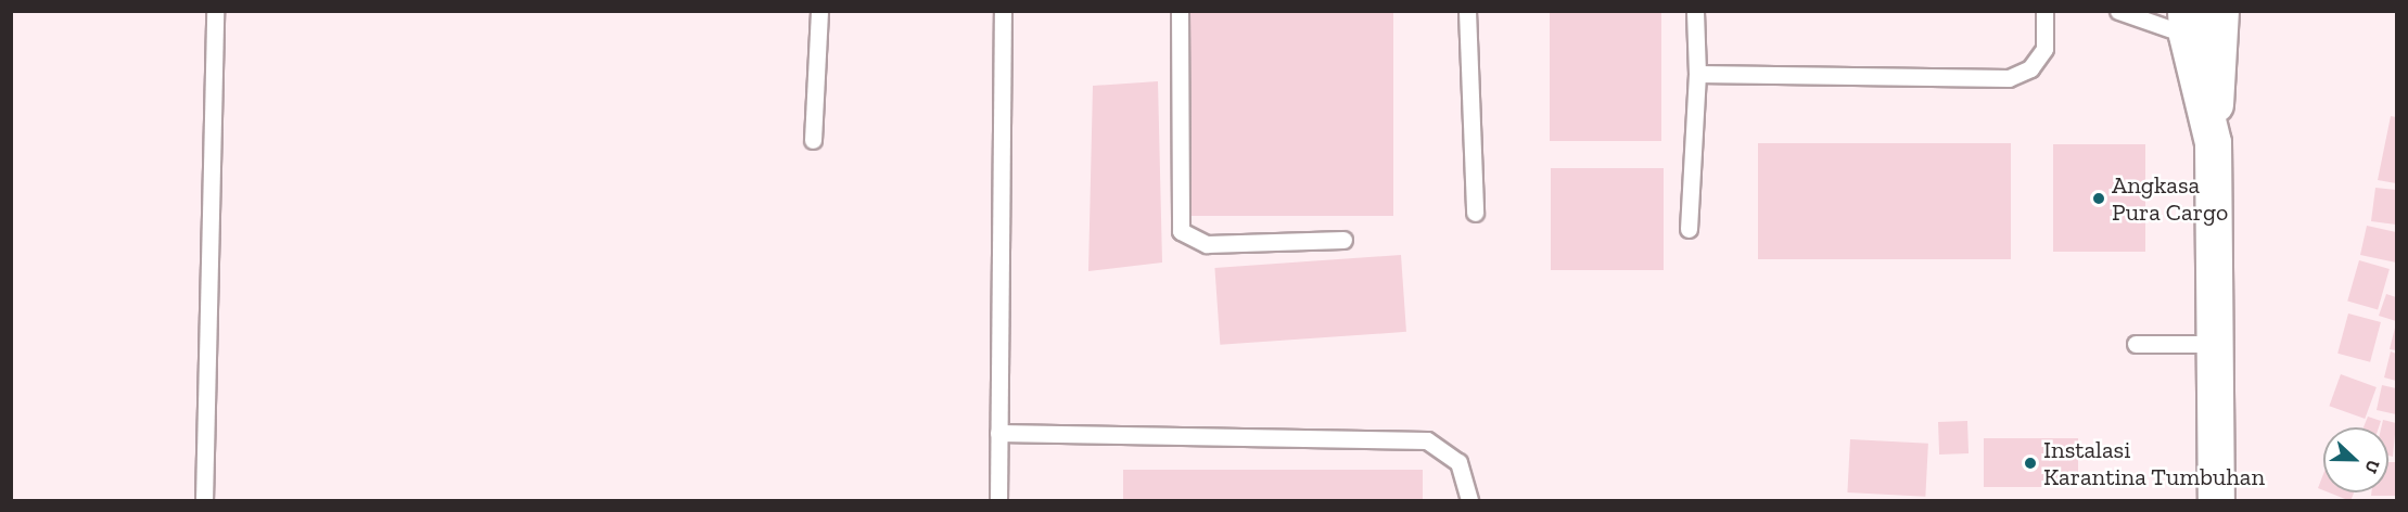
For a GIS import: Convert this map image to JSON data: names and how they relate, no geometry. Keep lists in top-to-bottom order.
{
  "places": ["Angkasa Pura Cargo", "Instalasi Karantina Tumbuhan"],
  "north": "right"
}
